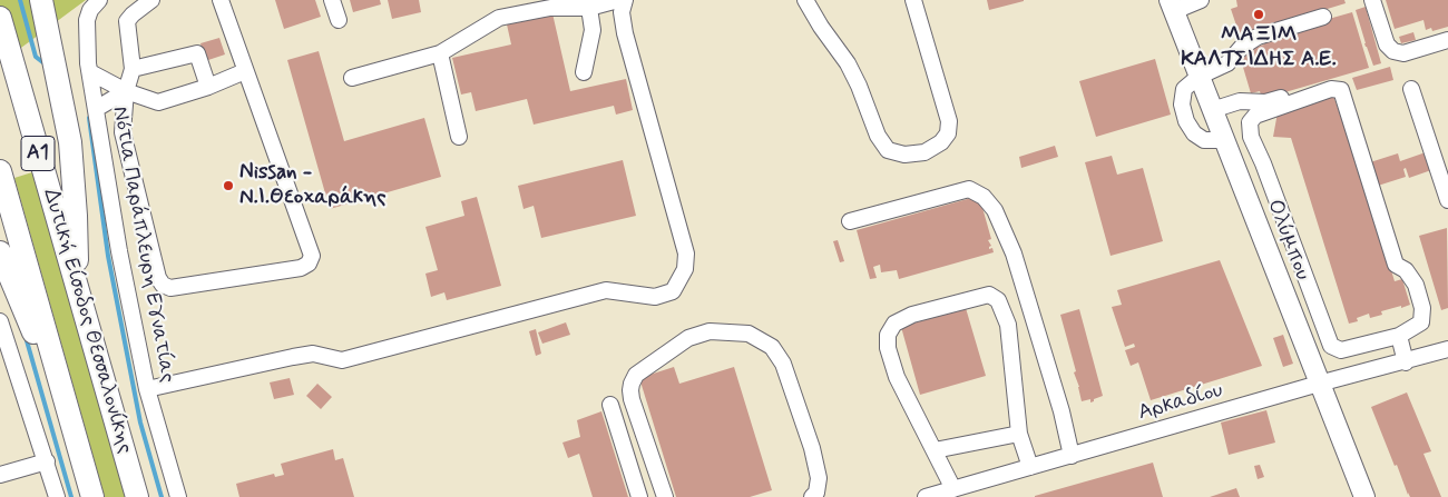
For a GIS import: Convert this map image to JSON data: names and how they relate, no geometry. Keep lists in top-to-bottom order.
{
  "streets": {
    "highway": ["Α1", "Δυτική Είσοδος Θεσσαλονίκης"],
    "main road": ["Ολύμπου"],
    "street": ["Νότια Παράπλευρη Εγνατίας", "Αρκαδίου"]
  },
  "crossings": [
    ["Ολύμπου", "Αρκαδίου"]
  ],
  "places": ["ΜΑΞΙΜ ΚΑΛΤΣΙΔΗΣ Α.Ε.", "Nissan - Ν.Ι.Θεοχαράκης"]
}
